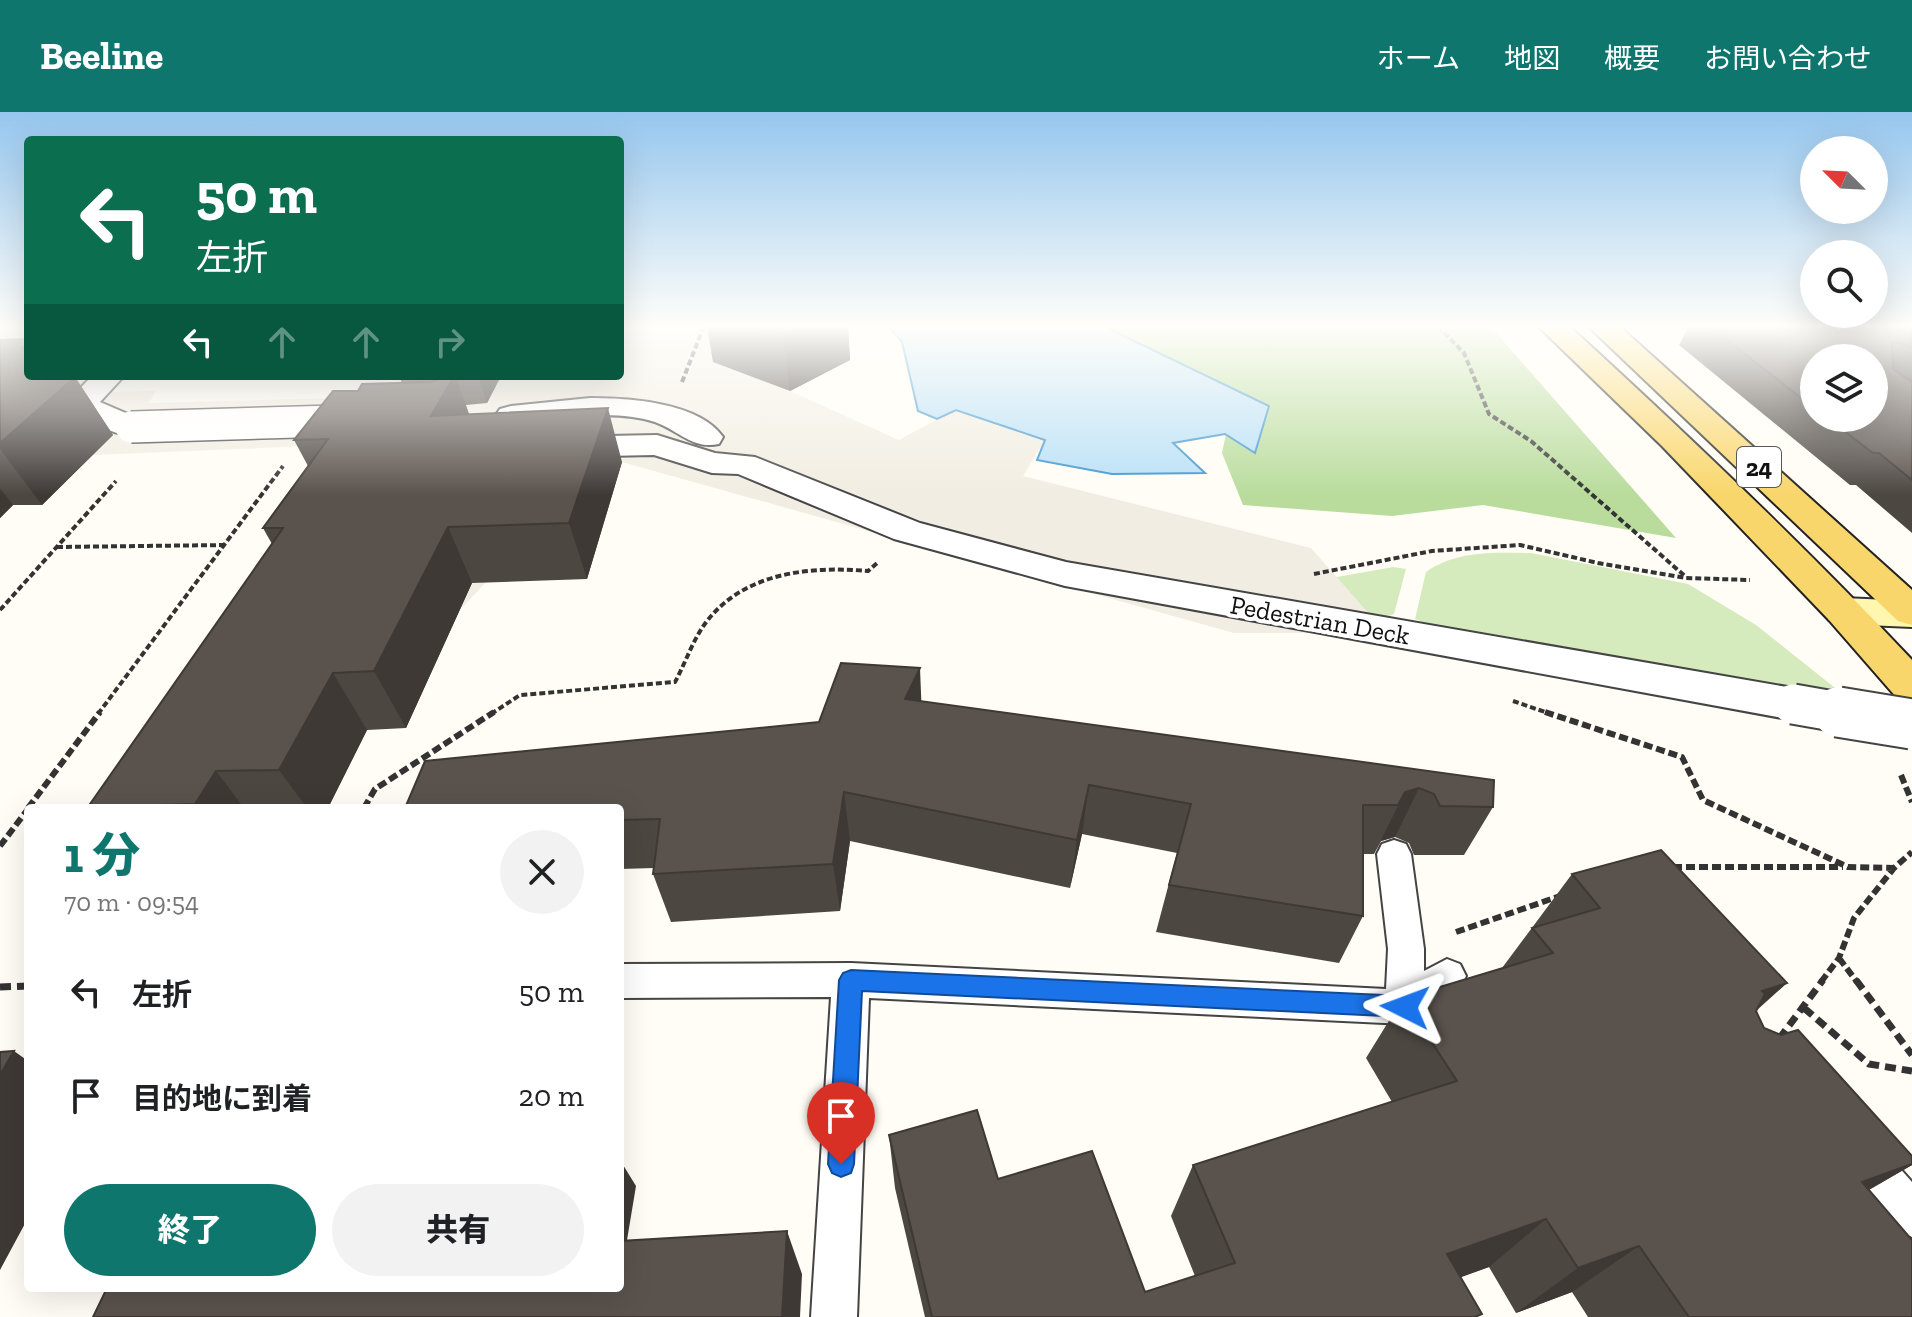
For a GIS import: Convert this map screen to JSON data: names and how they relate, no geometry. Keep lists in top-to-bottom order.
{
  "streets": {
    "main road": ["24"],
    "street": ["Pedestrian Deck"]
  },
  "north": "top left",
  "page": {
    "header": "Beeline",
    "nav": [
      "ホーム",
      "地図",
      "概要",
      "お問い合わせ"
    ],
    "turn": ["50 m", "左折"],
    "heading": ["1 分", "70 m · 09:54"],
    "list": [
      {
        "name": "左折",
        "value": "50 m"
      },
      {
        "name": "目的地に到着",
        "value": "20 m"
      }
    ],
    "buttons": ["終了", "共有"]
  }
}
